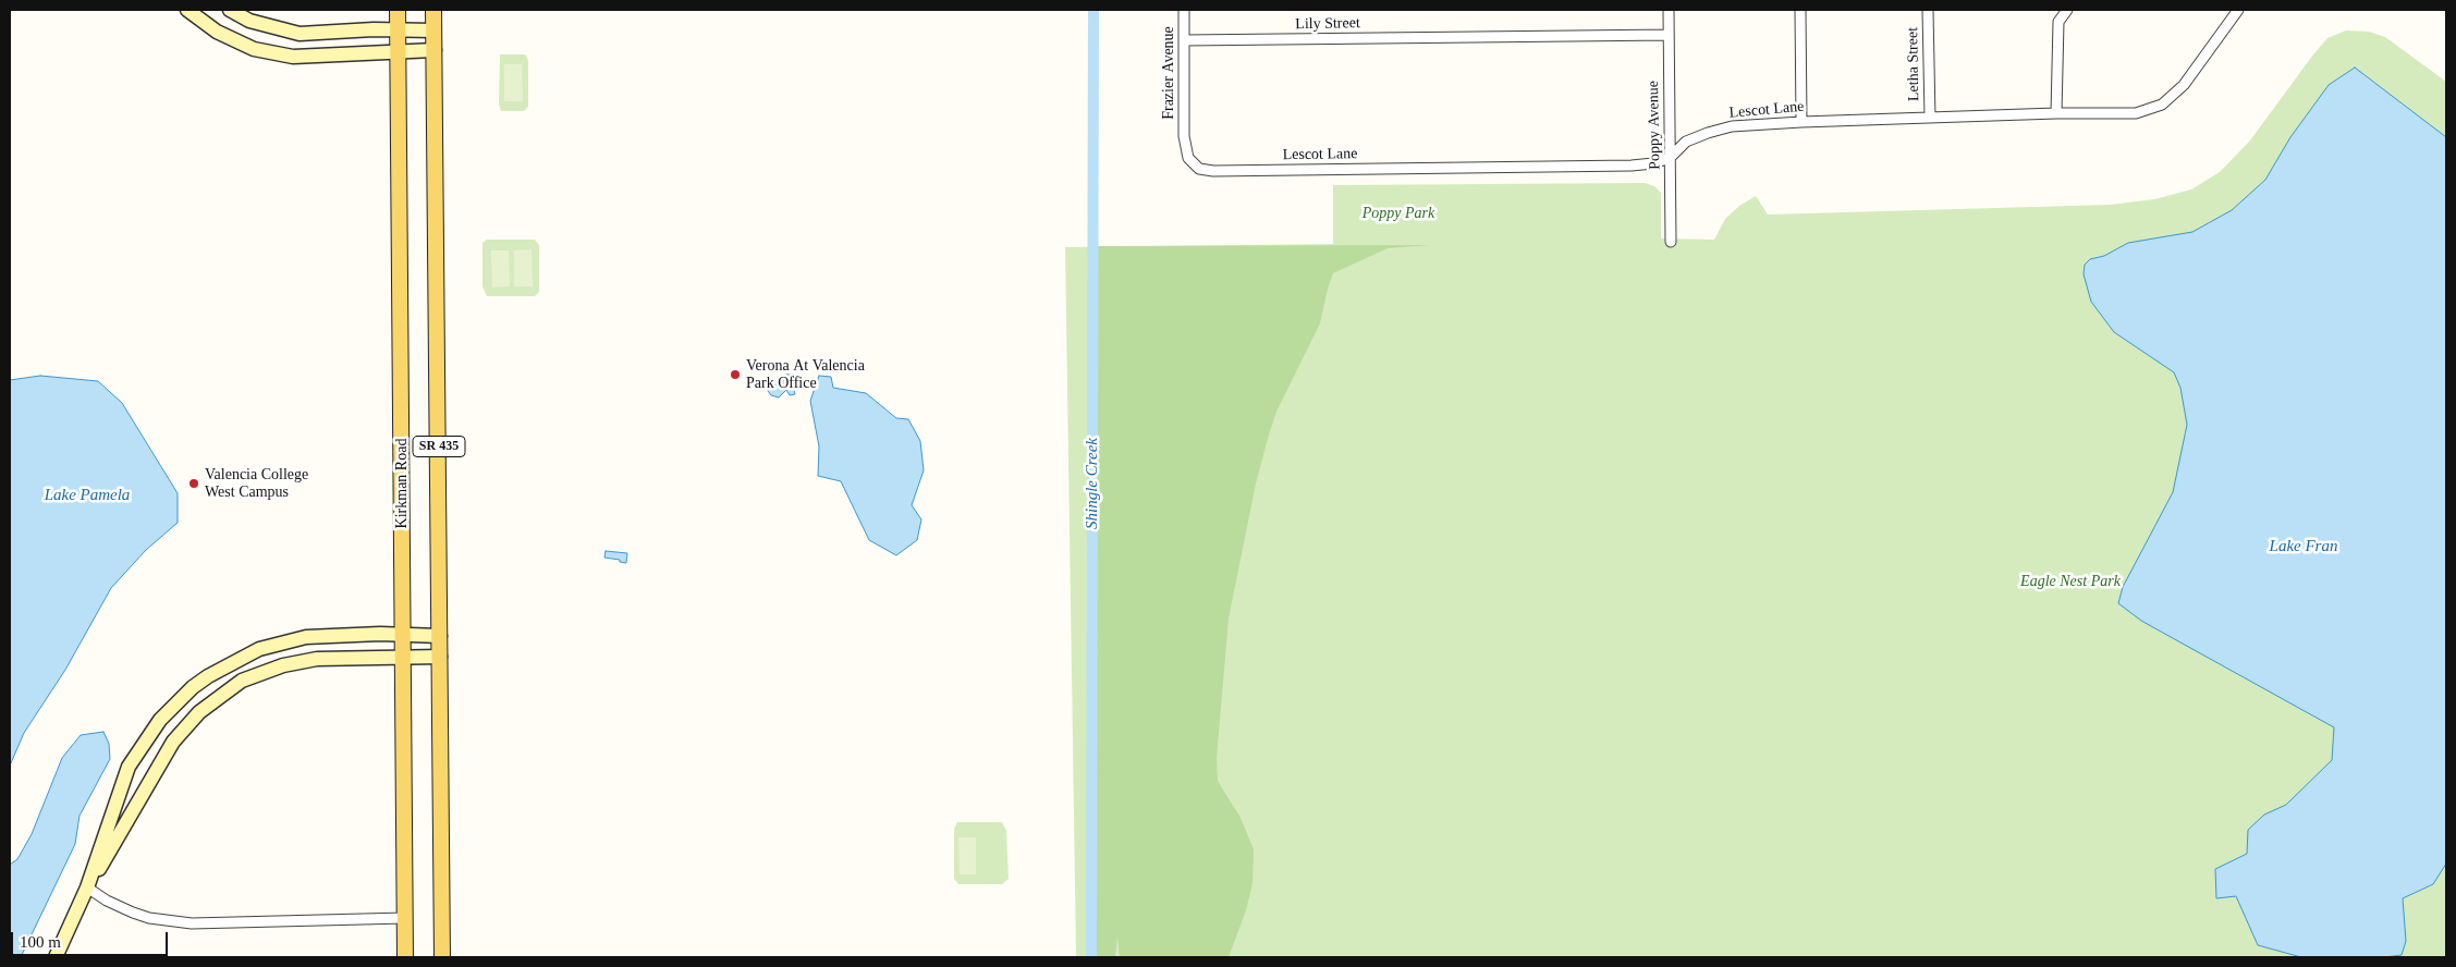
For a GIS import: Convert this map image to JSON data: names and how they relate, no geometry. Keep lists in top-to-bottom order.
{
  "streets": {
    "main road": ["SR 435", "Kirkman Road"],
    "street": [
      "Lily Street",
      "Letha Street",
      "Frazier Avenue",
      "Lescot Lane",
      "Poppy Avenue"
    ]
  },
  "crossings": [
    ["Lily Street", "Frazier Avenue"],
    ["Lily Street", "Poppy Avenue"],
    ["Letha Street", "Lescot Lane"],
    ["Frazier Avenue", "Lescot Lane"],
    ["Lescot Lane", "Poppy Avenue"]
  ],
  "water": ["Shingle Creek", "Lake Pamela", "Lake Fran"],
  "parks": ["Poppy Park", "Eagle Nest Park"],
  "places": ["Verona At Valencia Park Office", "Valencia College West Campus"],
  "scale_bar": "100 m"
}
